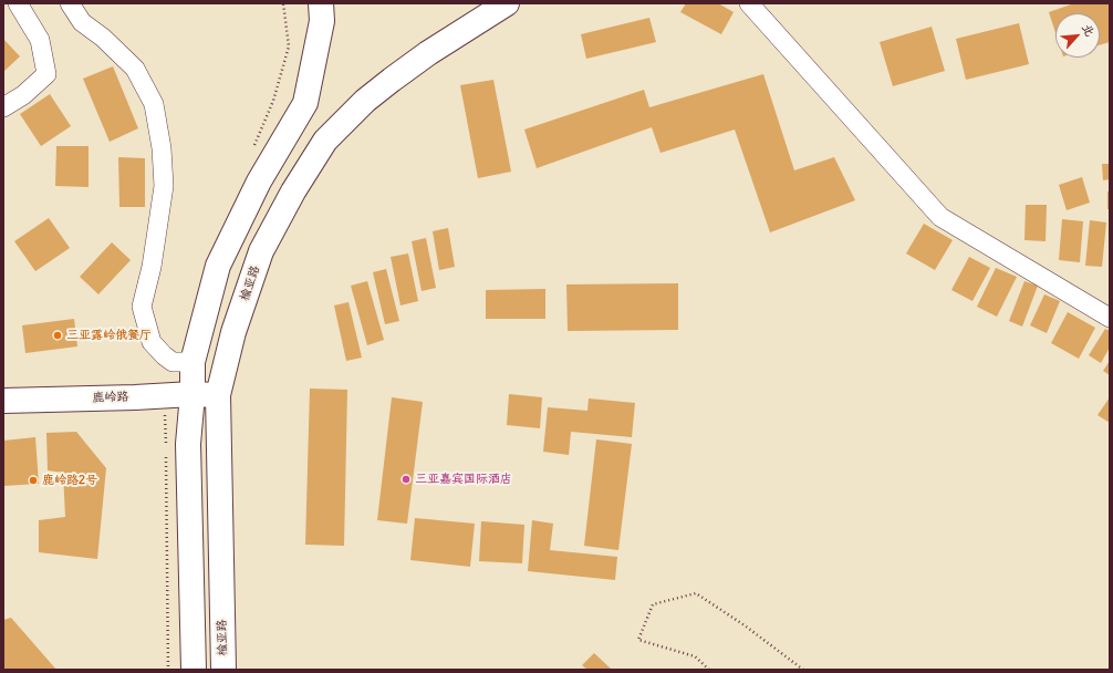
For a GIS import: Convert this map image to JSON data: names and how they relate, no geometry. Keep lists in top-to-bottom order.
{
  "streets": {
    "main road": ["榆亚路", "鹿岭路"]
  },
  "crossings": [
    ["榆亚路", "鹿岭路"]
  ],
  "places": ["三亚露岭俄餐厅", "三亚嘉宾国际酒店", "鹿岭路2号"],
  "north": "top right"
}
